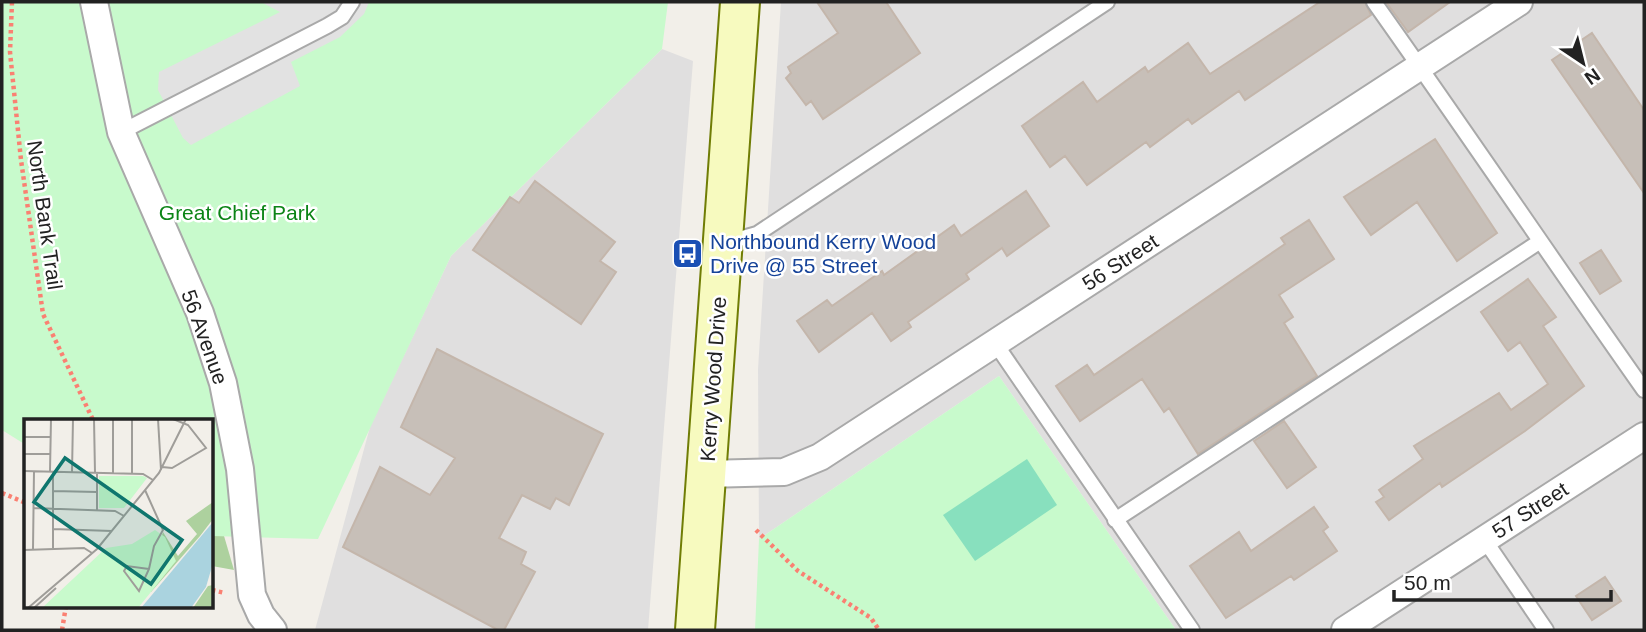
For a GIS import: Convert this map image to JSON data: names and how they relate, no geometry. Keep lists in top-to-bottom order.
{
  "streets": {
    "street": [
      "56 Street",
      "56 Avenue",
      "Kerry Wood Drive",
      "57 Street"
    ],
    "path": ["North Bank Trail"]
  },
  "crossings": [
    ["56 Street", "Kerry Wood Drive"]
  ],
  "parks": ["Great Chief Park"],
  "places": {
    "bus stop": ["Northbound Kerry Wood Drive @ 55 Street"]
  },
  "scale_bar": "50 m",
  "north": "bottom right"
}
